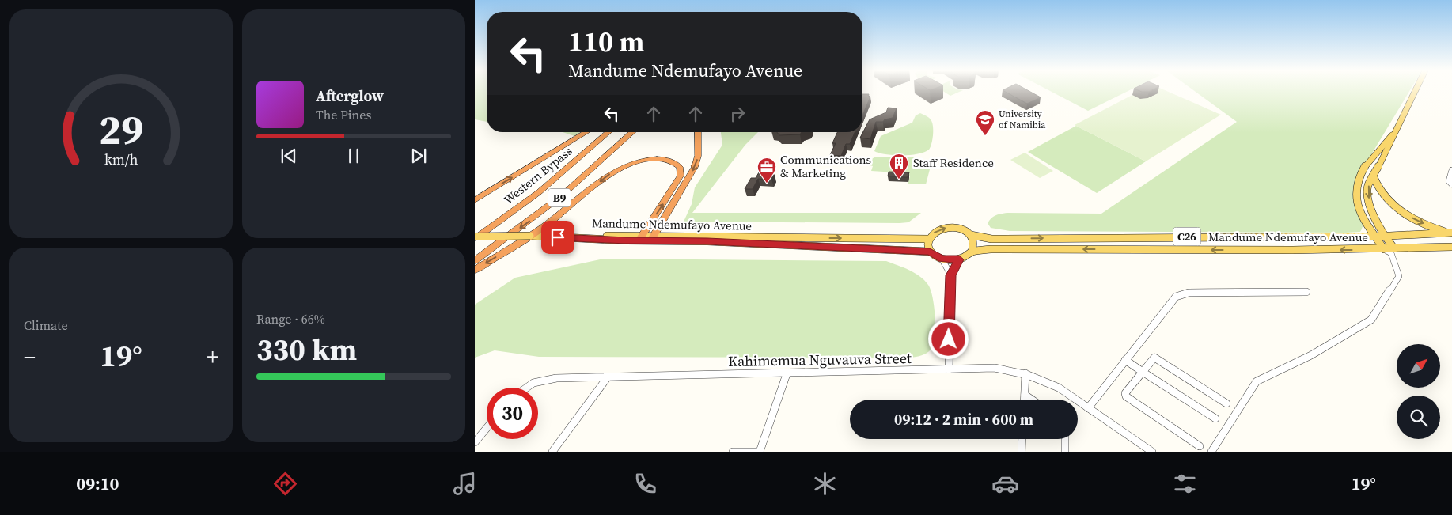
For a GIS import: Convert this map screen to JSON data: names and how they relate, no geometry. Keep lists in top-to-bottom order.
{
  "streets": {
    "highway": ["Western Bypass", "B9"],
    "main road": ["Mandume Ndemufayo Avenue", "C26"],
    "street": ["Kahimemua Nguvauva Street"]
  },
  "crossings": [
    ["Western Bypass", "Mandume Ndemufayo Avenue"]
  ],
  "places": {
    "school or university": ["University of Namibia"],
    "building": ["Staff Residence"],
    "office": ["Communications & Marketing"]
  },
  "north": "top right",
  "page": {
    "turn": ["110 m", "Mandume Ndemufayo Avenue"],
    "song": ["Afterglow", "The Pines"],
    "tile": [
      "Climate",
      ["Range · 66%", "330 km"]
    ],
    "heat": ["−", "19°", "+"],
    "limit": "30",
    "trip": "09:12 · 2 min · 600 m",
    "tabs": ["09:10", "19°"],
    "gauge": ["29", "km/h"]
  }
}
